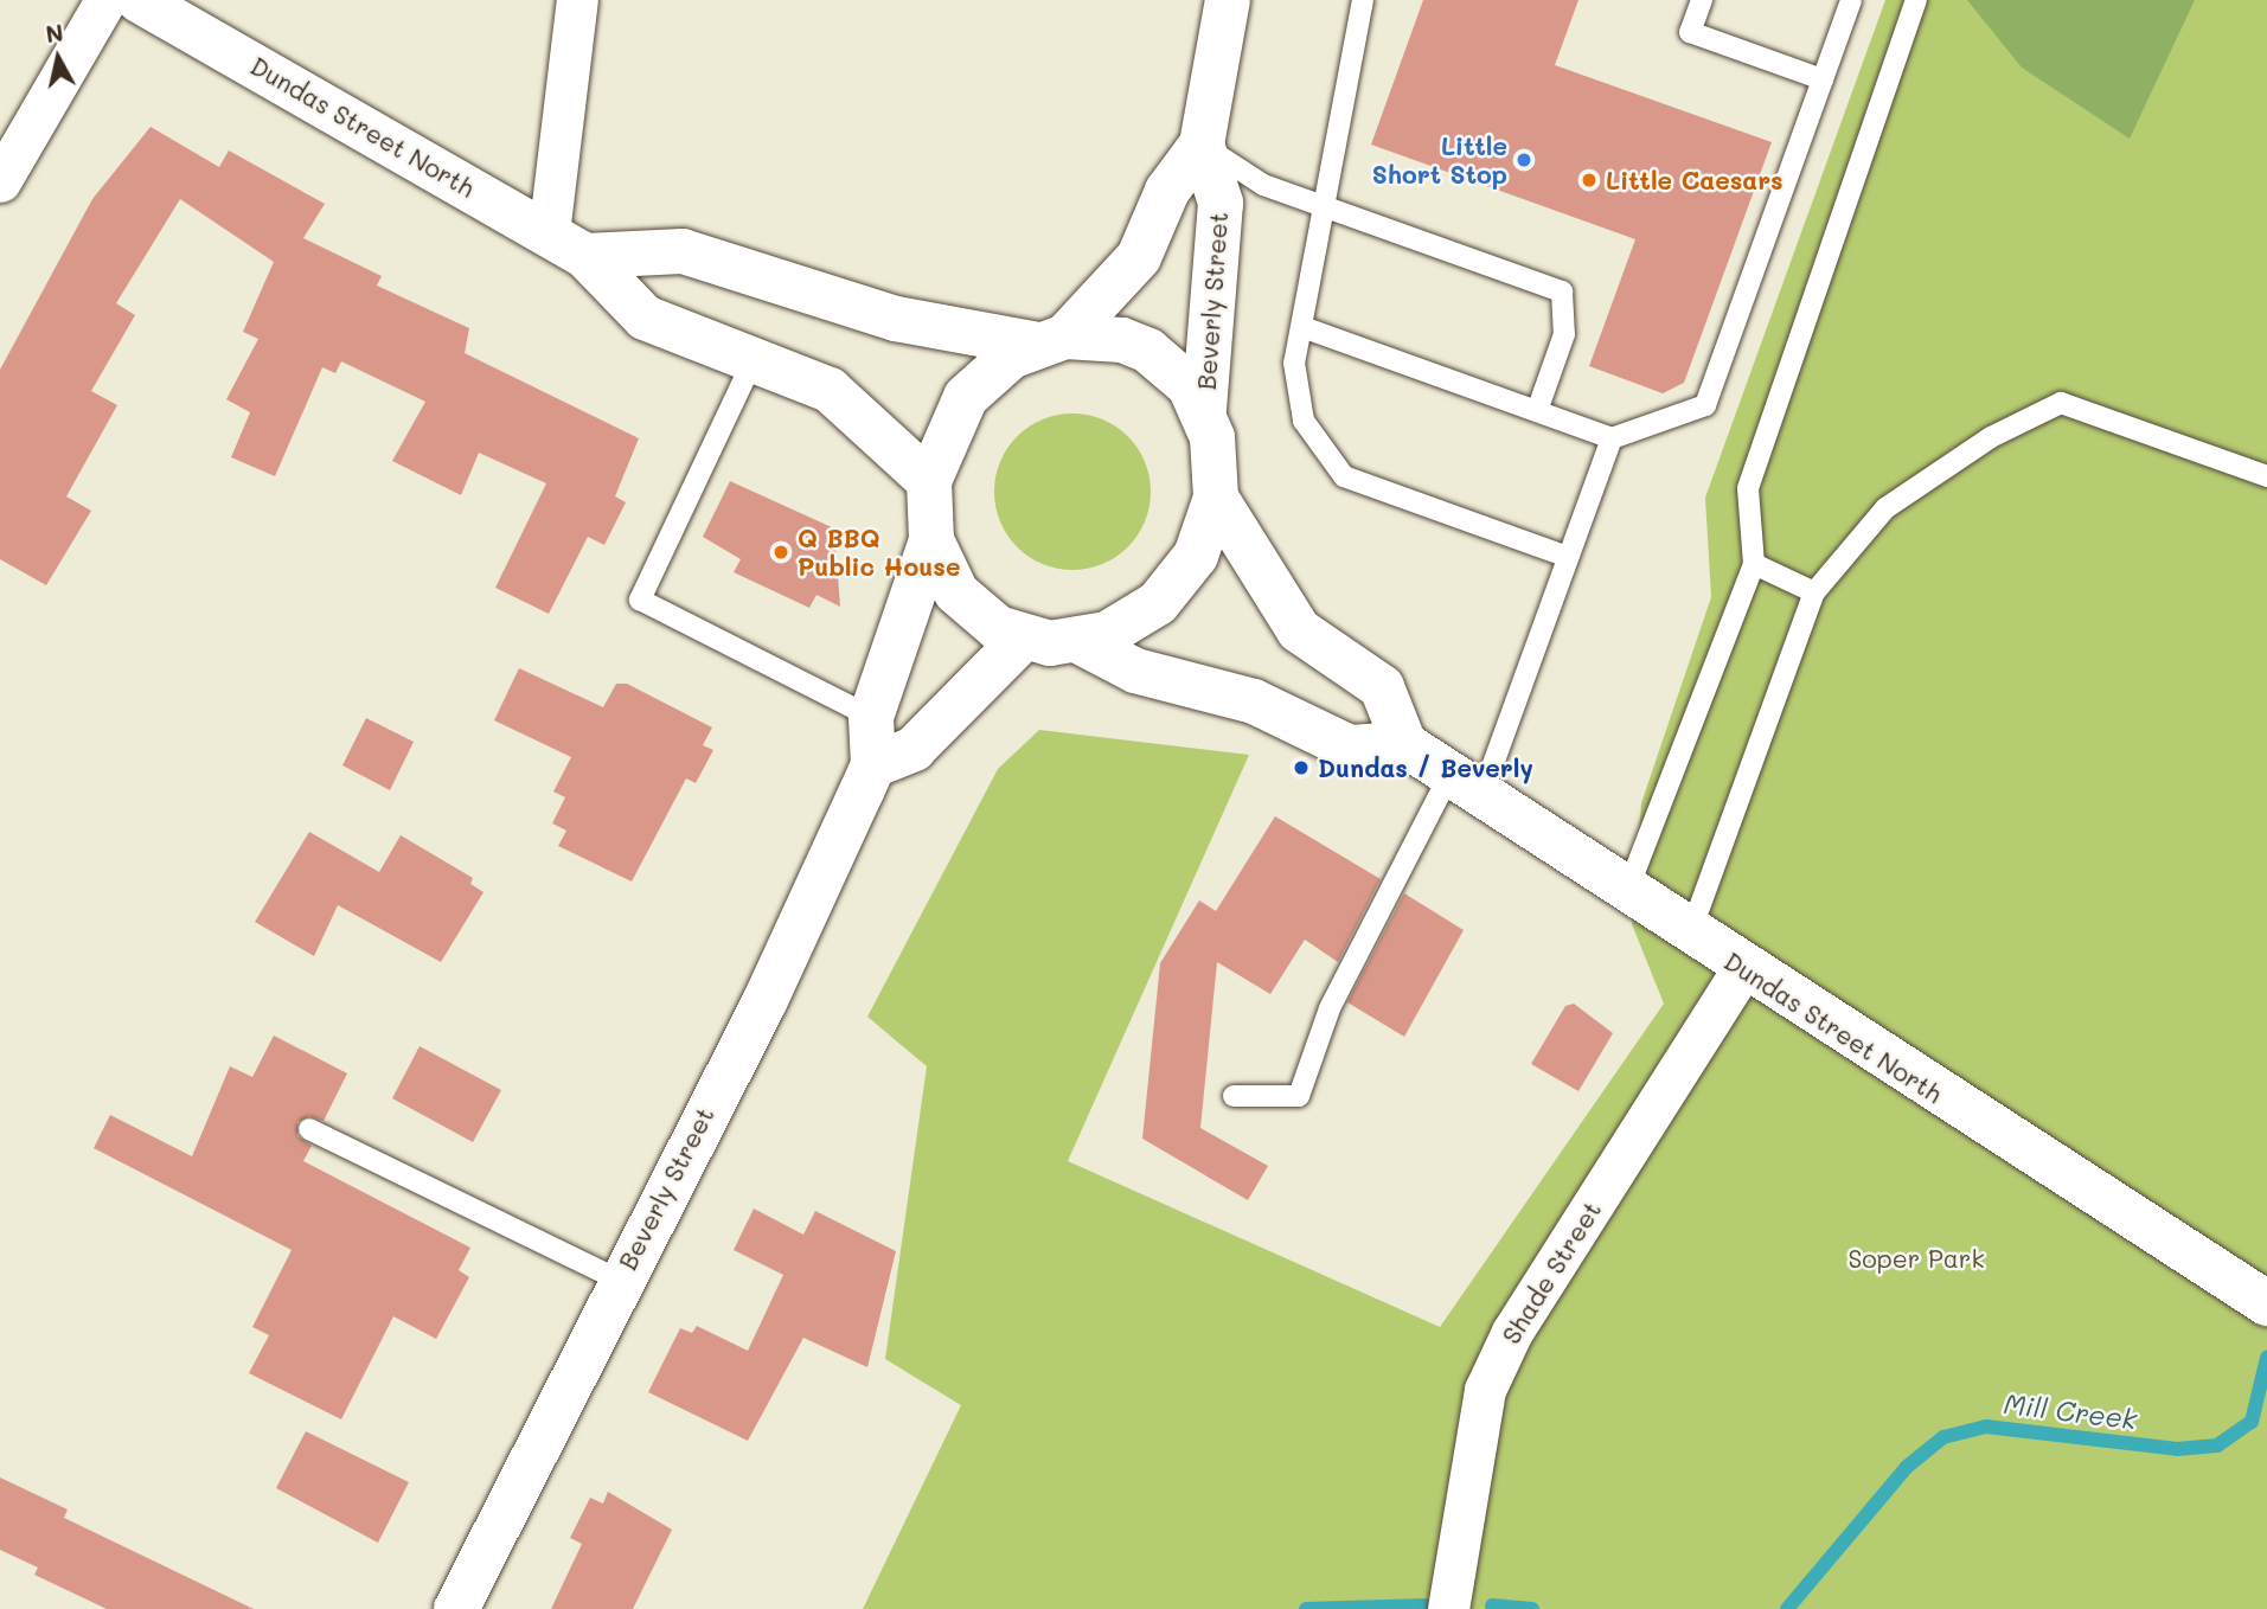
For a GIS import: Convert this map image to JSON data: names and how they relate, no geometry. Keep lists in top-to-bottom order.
{
  "streets": {
    "main road": ["Dundas Street North", "Beverly Street"],
    "street": ["Shade Street"]
  },
  "crossings": [
    ["Dundas Street North", "Beverly Street"],
    ["Dundas Street North", "Shade Street"]
  ],
  "water": ["Mill Creek"],
  "parks": ["Soper Park"],
  "places": [
    "Little Short Stop",
    "Little Caesars",
    "Q BBQ Public House",
    "Dundas / Beverly"
  ],
  "north": "top"
}
